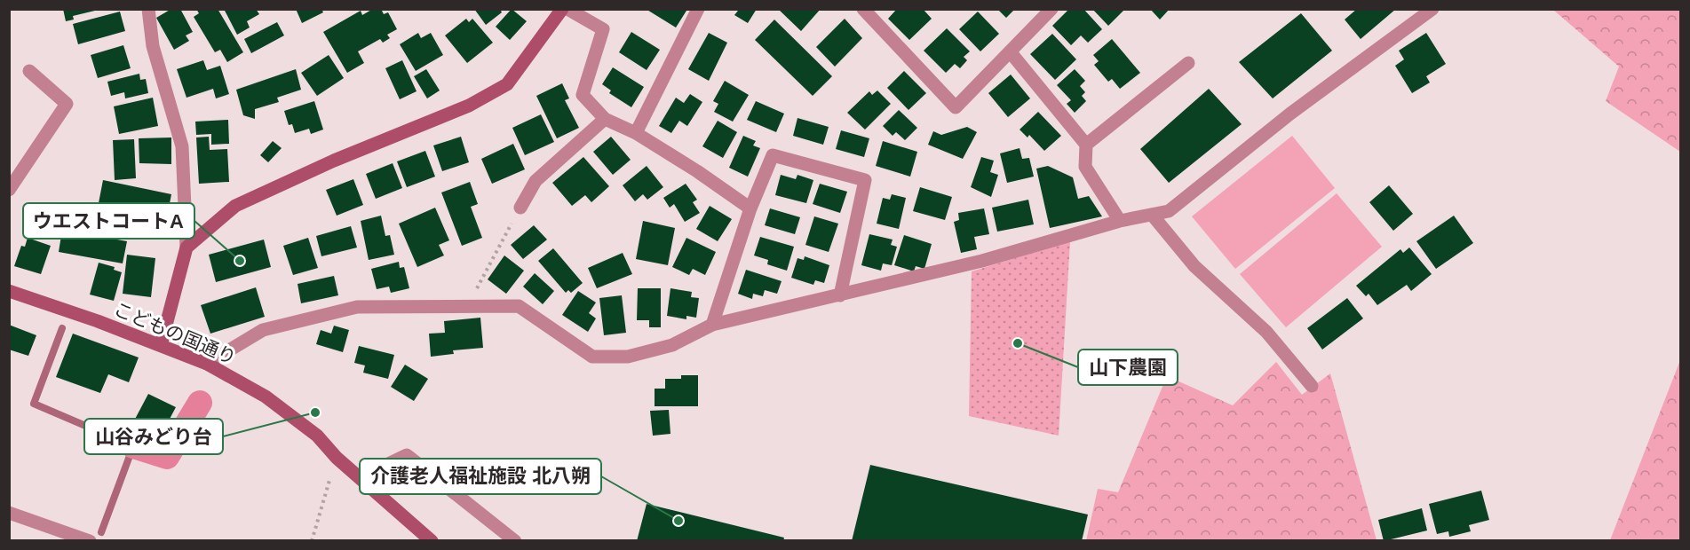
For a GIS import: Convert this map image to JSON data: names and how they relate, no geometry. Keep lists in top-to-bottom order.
{
  "streets": {
    "street": ["こどもの国通り"]
  },
  "places": [
    "ウエストコートA",
    "山下農園",
    "山谷みどり台",
    "介護老人福祉施設 北八朔"
  ]
}
